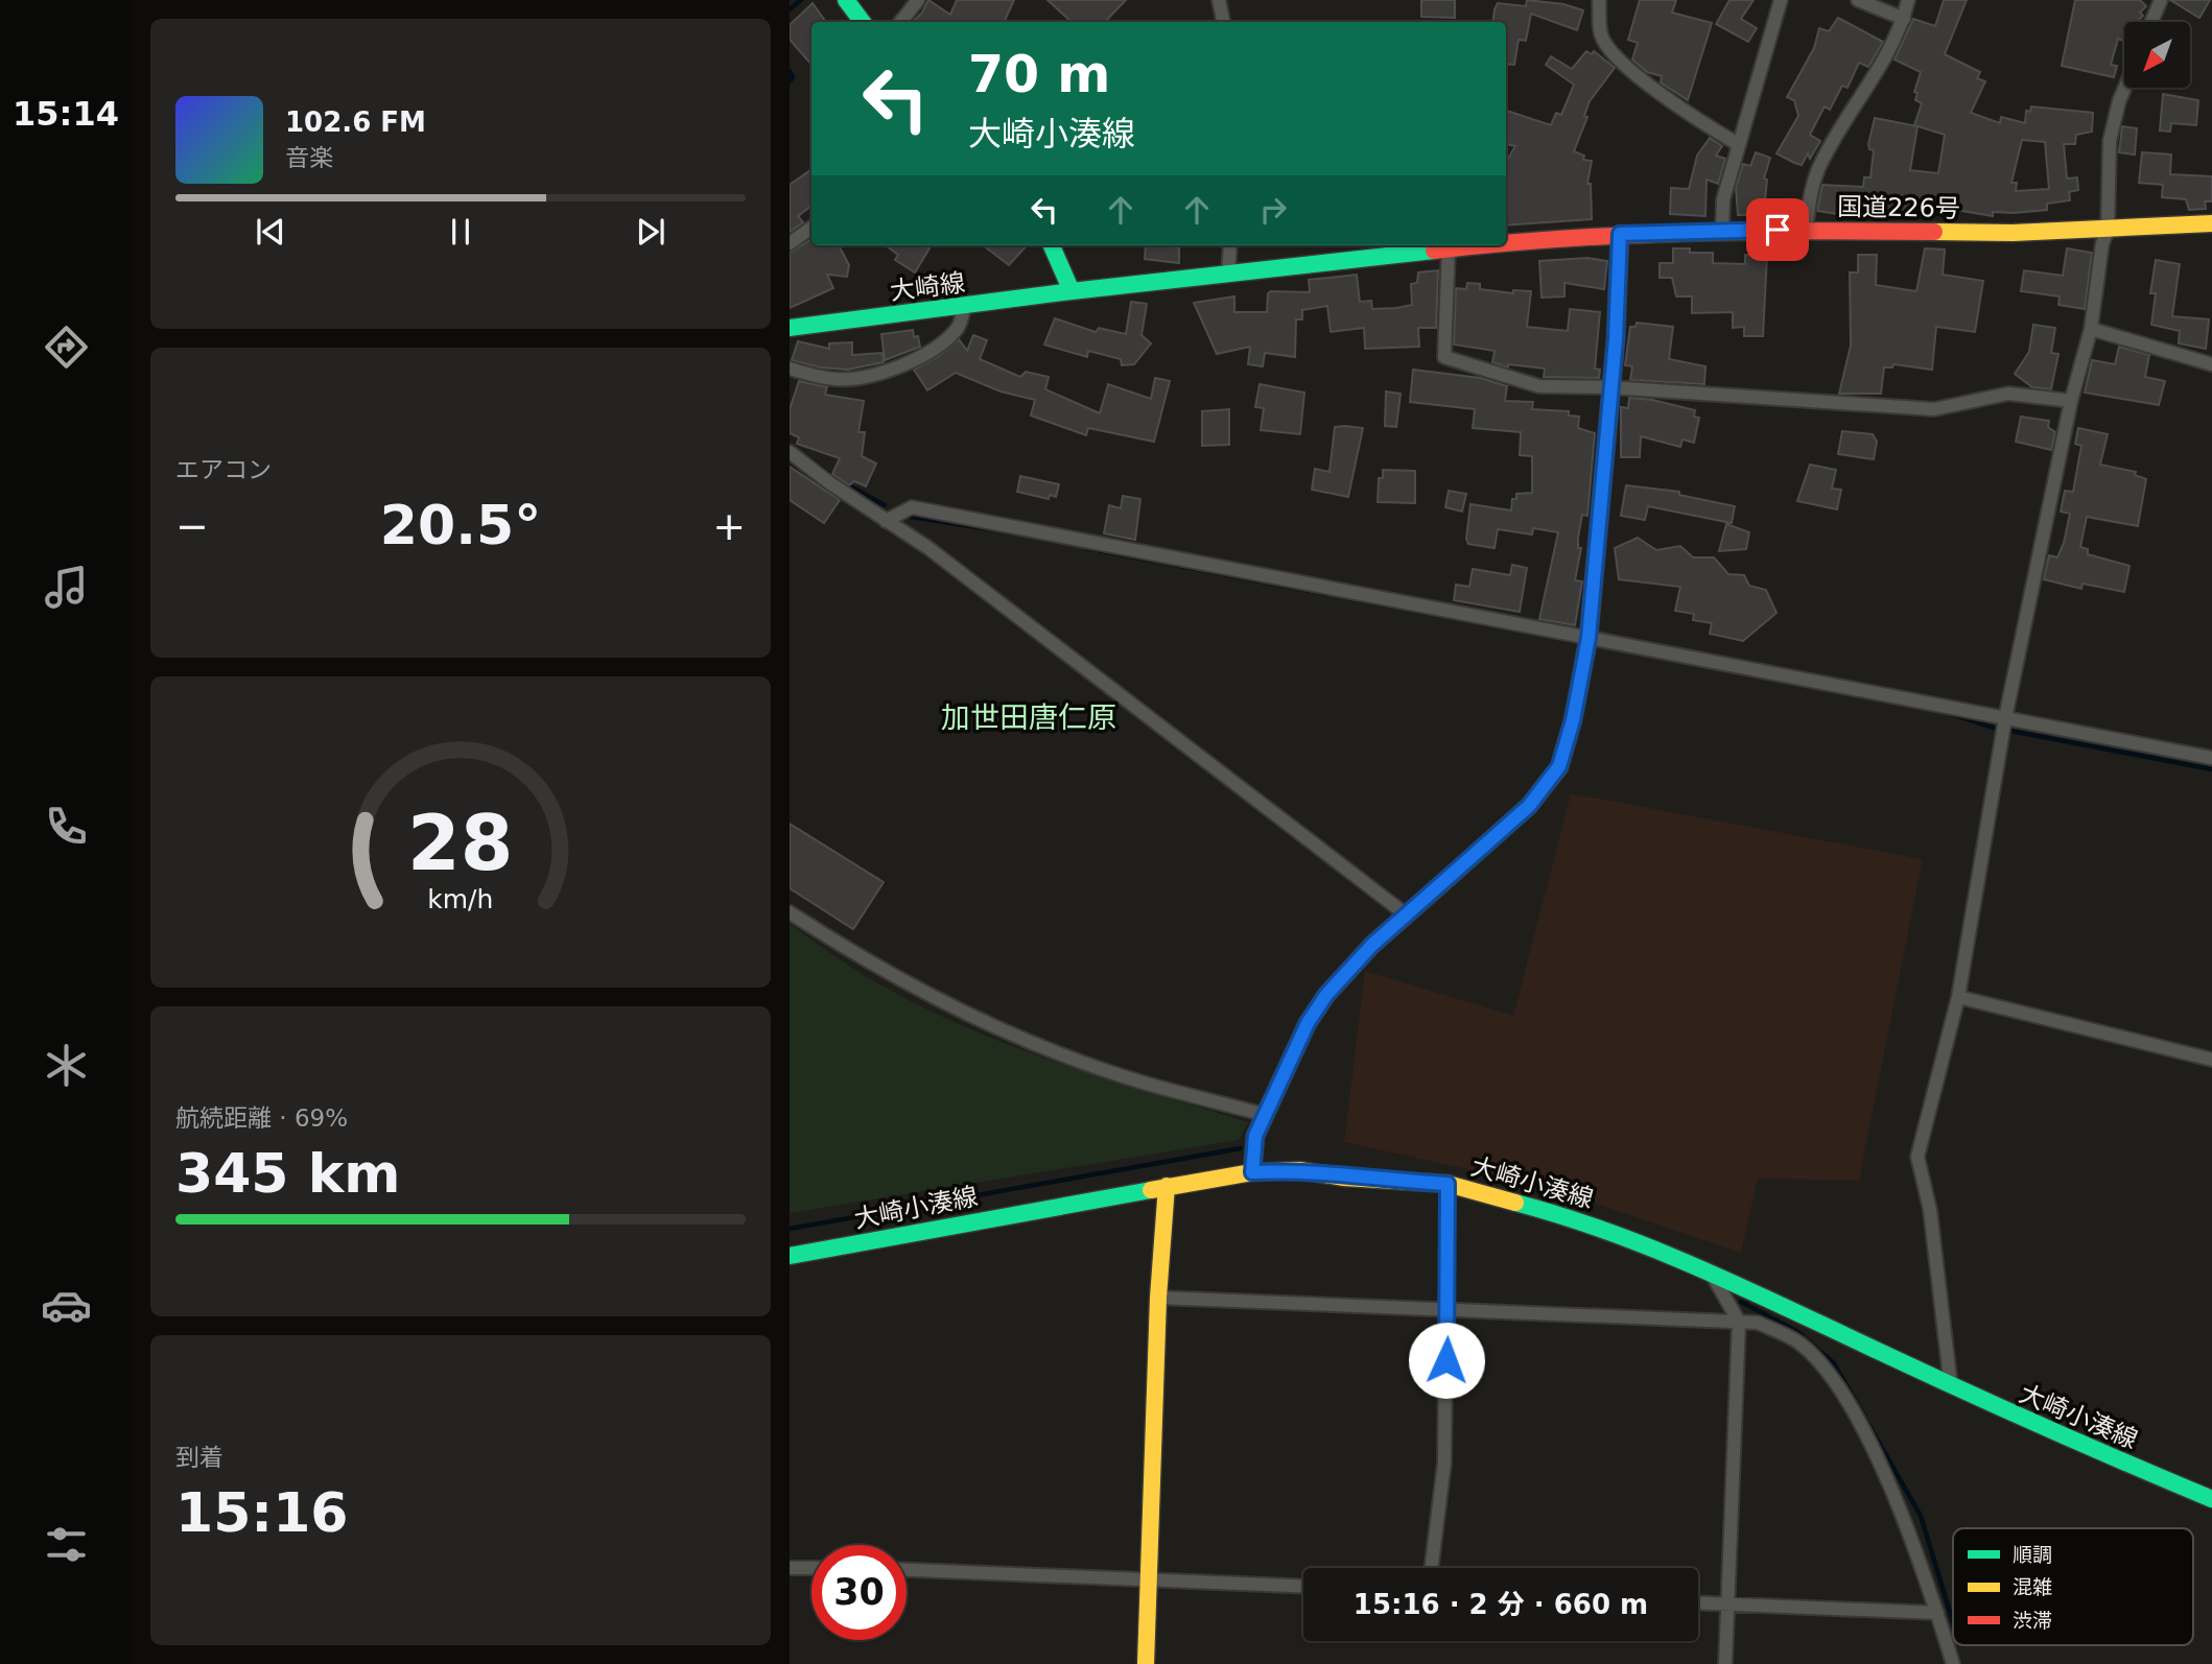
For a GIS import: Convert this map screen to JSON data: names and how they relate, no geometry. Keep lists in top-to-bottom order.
{
  "streets": {
    "main road": ["国道226号", "大崎線", "大崎小湊線"]
  },
  "crossings": [
    ["国道226号", "大崎線"]
  ],
  "districts": ["加世田唐仁原"],
  "legend": ["順調", "混雑", "渋滞"],
  "north": "bottom left",
  "page": {
    "tabs": "15:14",
    "turn": ["70 m", "大崎小湊線"],
    "song": ["102.6 FM", "音楽"],
    "tile": [
      "エアコン",
      ["航続距離 · 69%", "345 km"],
      ["到着", "15:16"]
    ],
    "heat": ["−", "20.5°", "+"],
    "limit": "30",
    "trip": "15:16 · 2 分 · 660 m",
    "gauge": ["28", "km/h"]
  }
}
